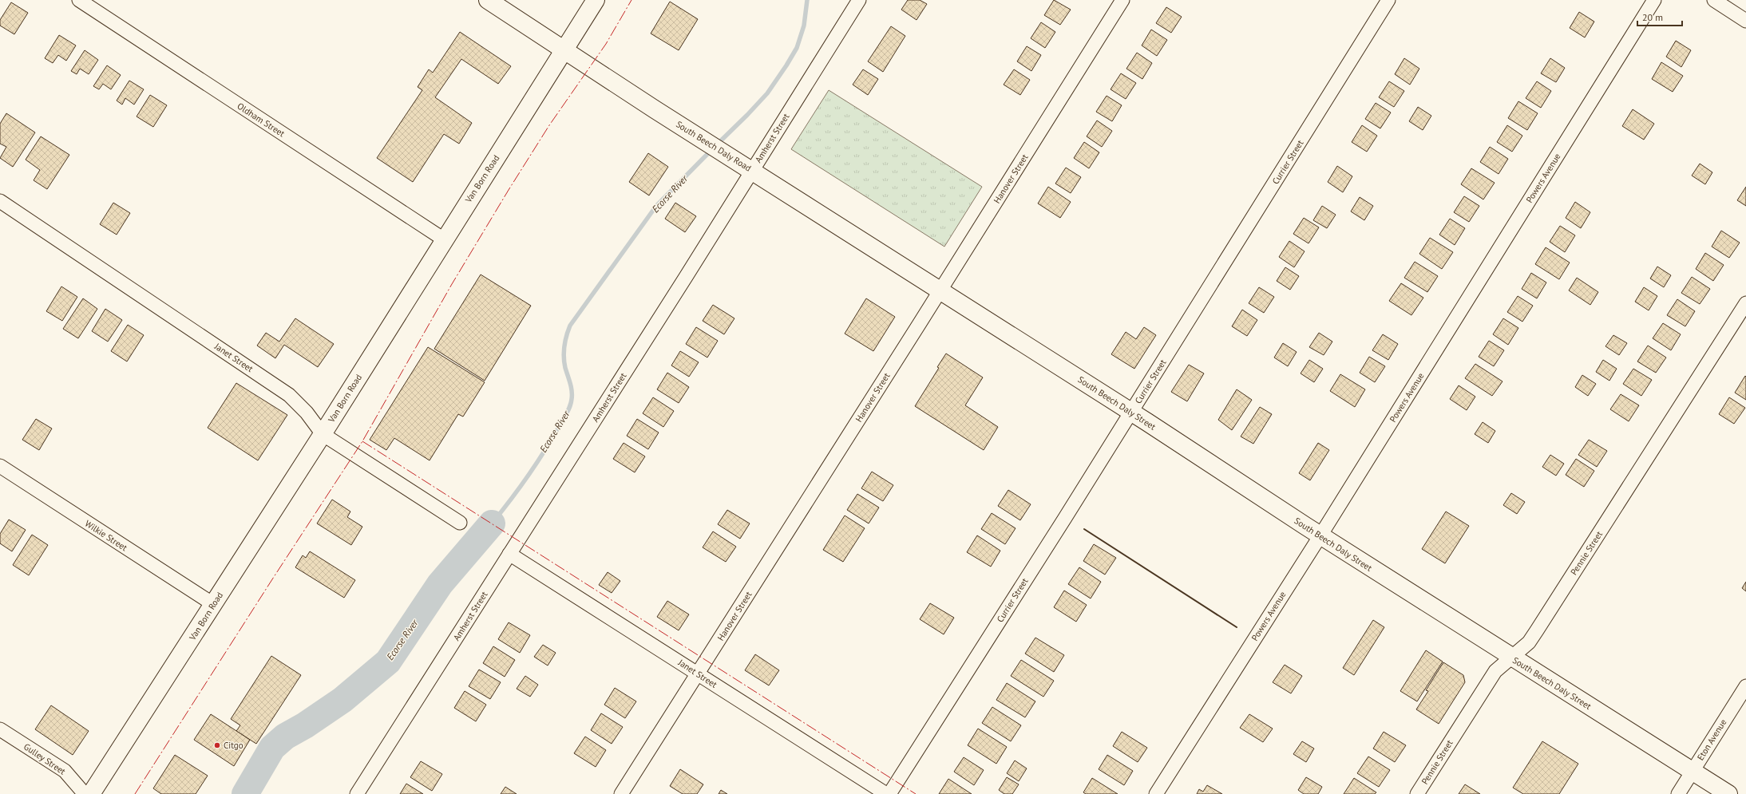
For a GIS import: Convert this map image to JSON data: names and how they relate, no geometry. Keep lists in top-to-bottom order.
{
  "streets": {
    "main road": ["South Beech Daly Road", "Van Born Road", "South Beech Daly Street"],
    "street": [
      "Oldham Street",
      "Amherst Street",
      "Currier Street",
      "Powers Avenue",
      "Hanover Street",
      "Janet Street",
      "Wilkie Street",
      "Pennie Street",
      "Eton Avenue",
      "Gulley Street"
    ]
  },
  "crossings": [
    ["Oldham Street", "Van Born Road"],
    ["Amherst Street", "South Beech Daly Road"],
    ["Amherst Street", "Janet Street"],
    ["South Beech Daly Road", "Van Born Road"],
    ["South Beech Daly Road", "Hanover Street"],
    ["South Beech Daly Road", "South Beech Daly Street"],
    ["Currier Street", "South Beech Daly Street"],
    ["Powers Avenue", "South Beech Daly Street"],
    ["Van Born Road", "Janet Street"],
    ["Van Born Road", "Wilkie Street"],
    ["Hanover Street", "Janet Street"],
    ["Hanover Street", "South Beech Daly Street"],
    ["South Beech Daly Street", "Pennie Street"],
    ["South Beech Daly Street", "Eton Avenue"]
  ],
  "water": ["Ecorse River"],
  "places": ["Citgo"],
  "scale_bar": "20 m"
}
